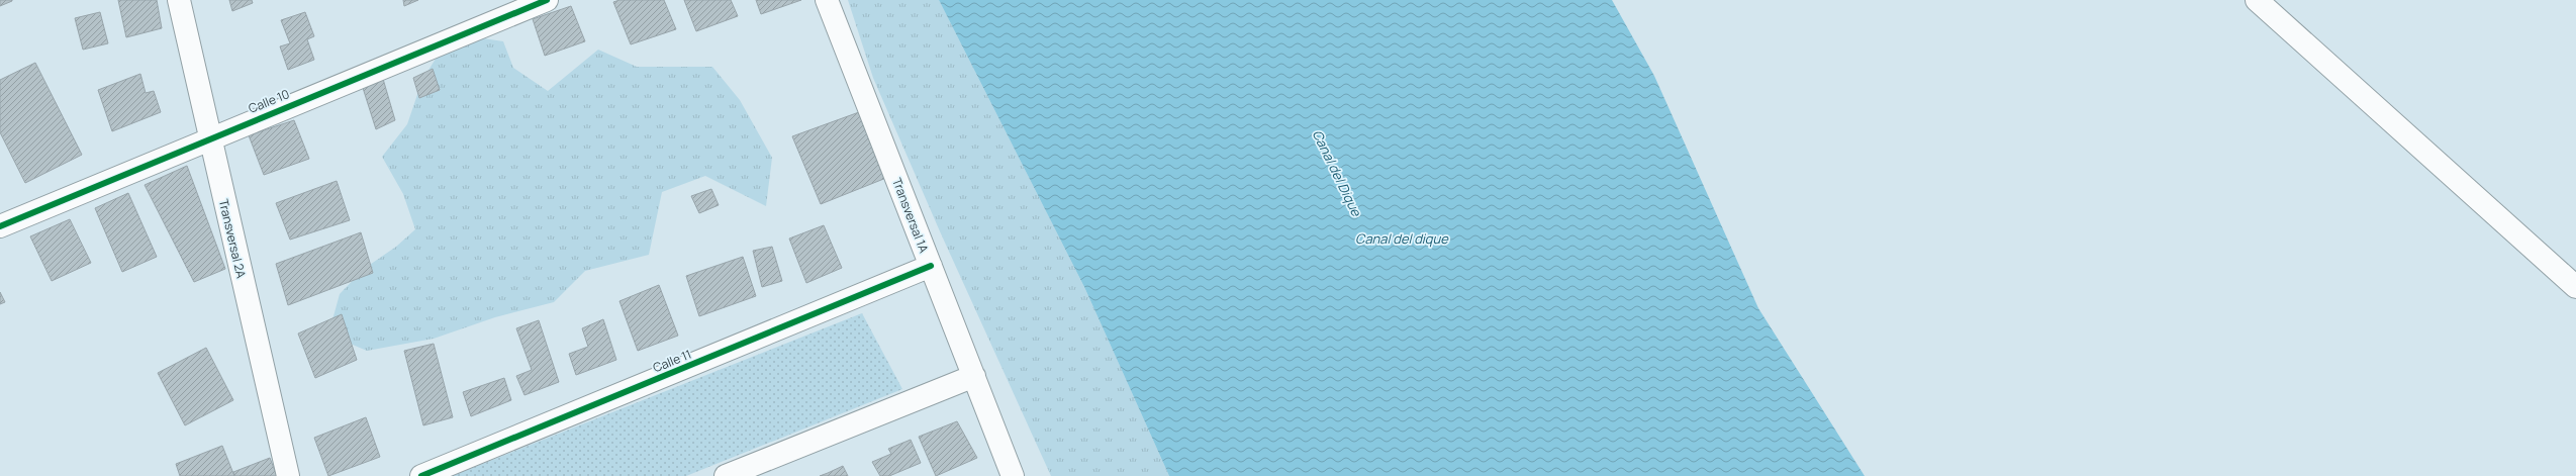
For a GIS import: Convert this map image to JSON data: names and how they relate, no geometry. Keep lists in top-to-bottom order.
{
  "streets": {
    "street": [
      "Calle 10",
      "Transversal 1A",
      "Transversal 2A",
      "Calle 11"
    ]
  },
  "crossings": [
    ["Calle 10", "Transversal 2A"],
    ["Transversal 1A", "Calle 11"]
  ],
  "water": ["Canal del Dique", "Canal del dique"]
}
